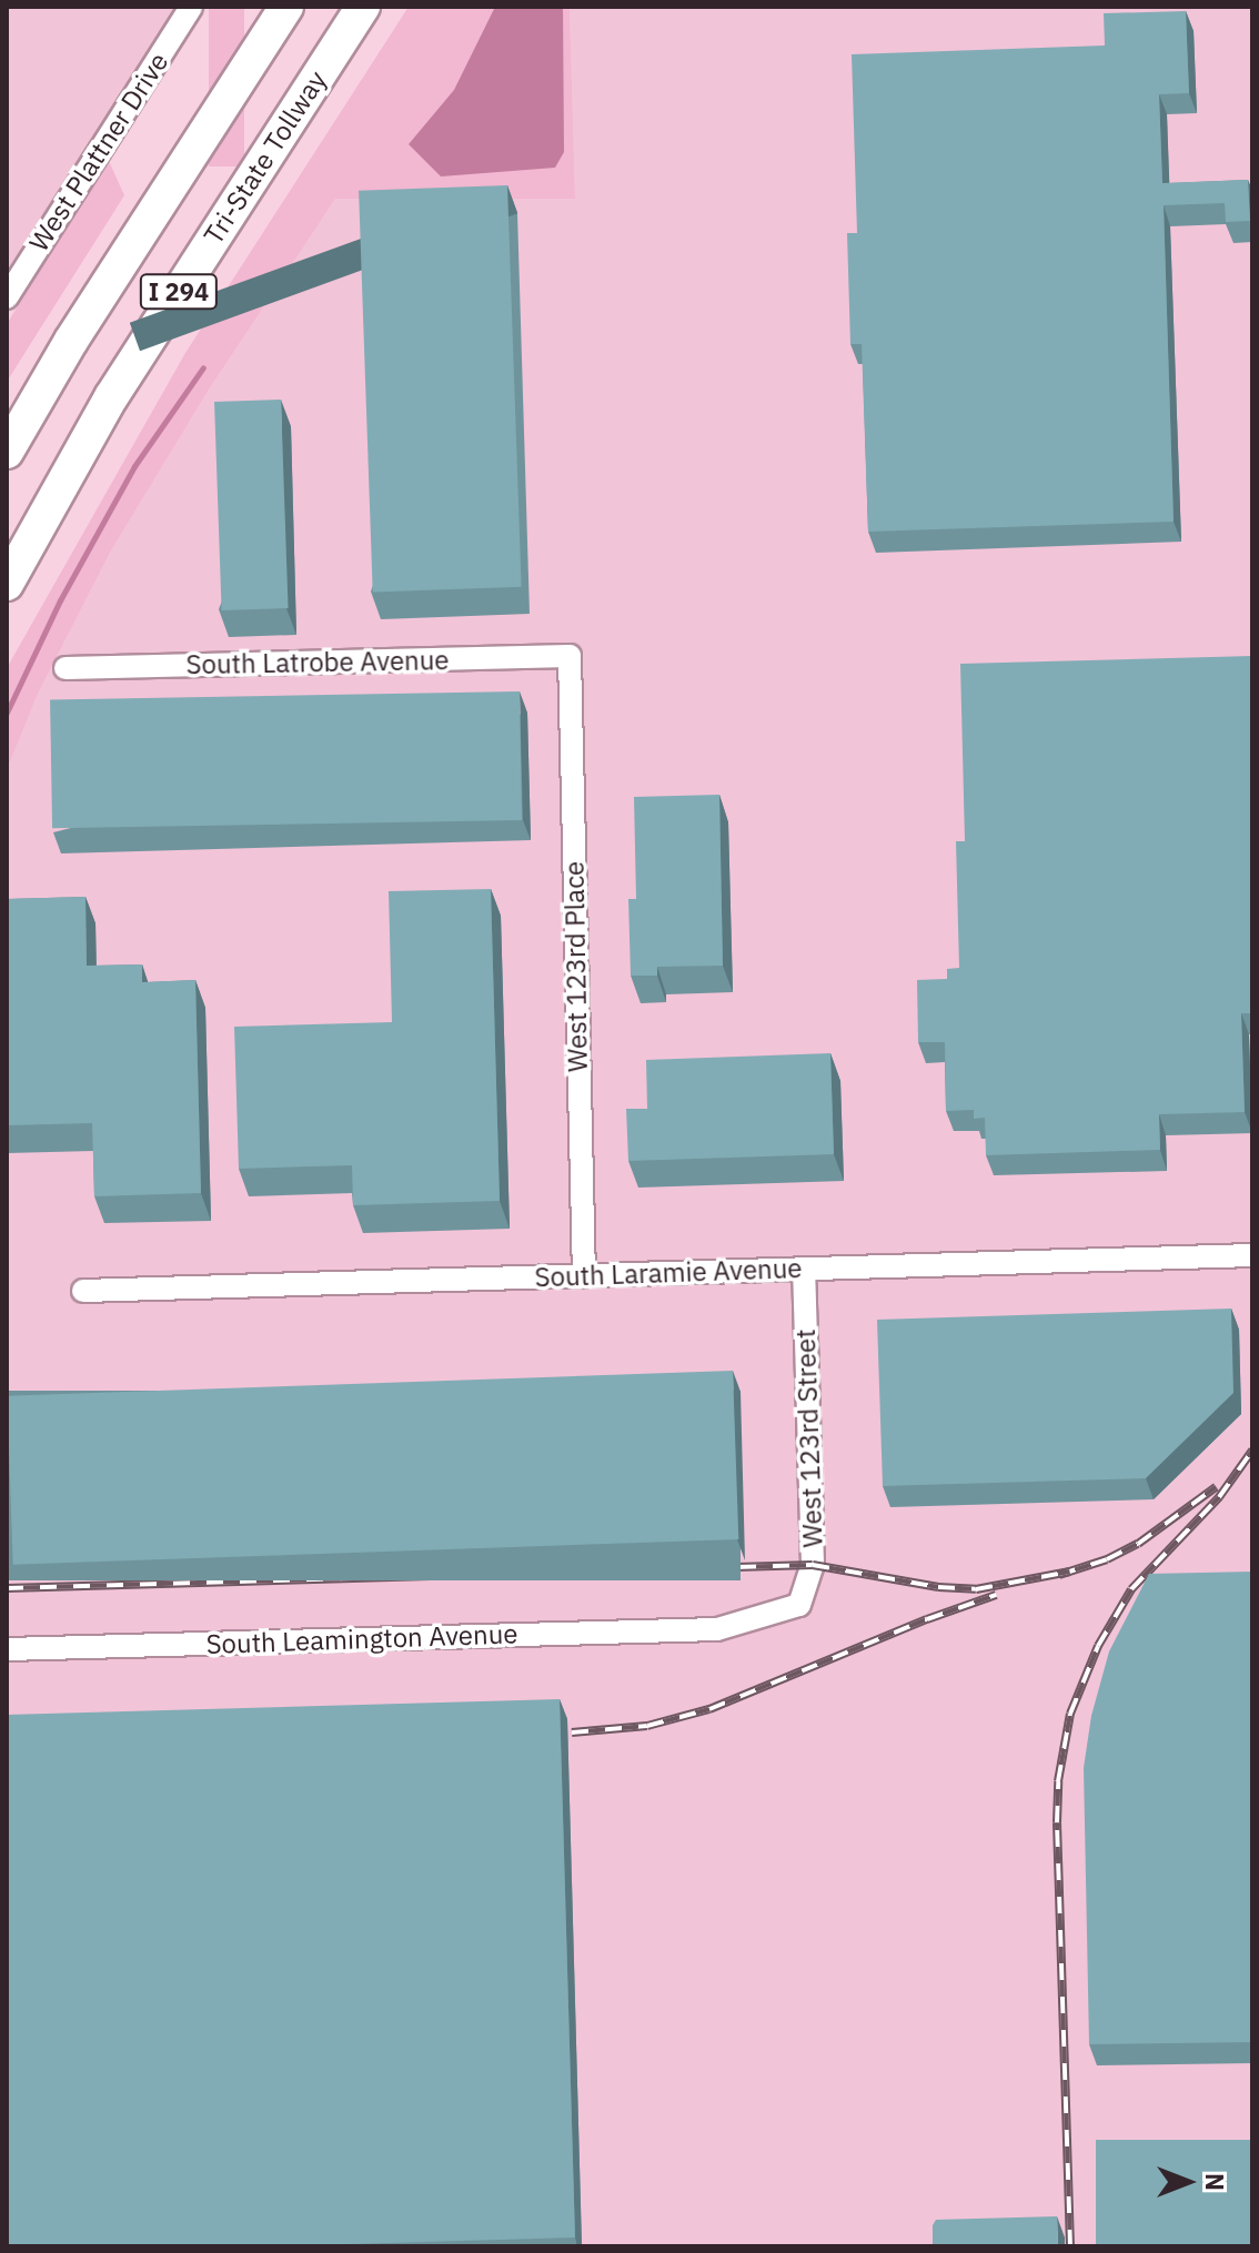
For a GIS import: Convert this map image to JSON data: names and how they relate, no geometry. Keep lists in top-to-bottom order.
{
  "streets": {
    "highway": ["Tri-State Tollway", "I 294"],
    "street": [
      "West Plattner Drive",
      "South Latrobe Avenue",
      "West 123rd Place",
      "South Laramie Avenue",
      "West 123rd Street",
      "South Leamington Avenue"
    ]
  },
  "crossings": [
    ["South Latrobe Avenue", "West 123rd Place"],
    ["West 123rd Place", "South Laramie Avenue"],
    ["South Laramie Avenue", "West 123rd Street"],
    ["West 123rd Street", "South Leamington Avenue"]
  ],
  "north": "right"
}
